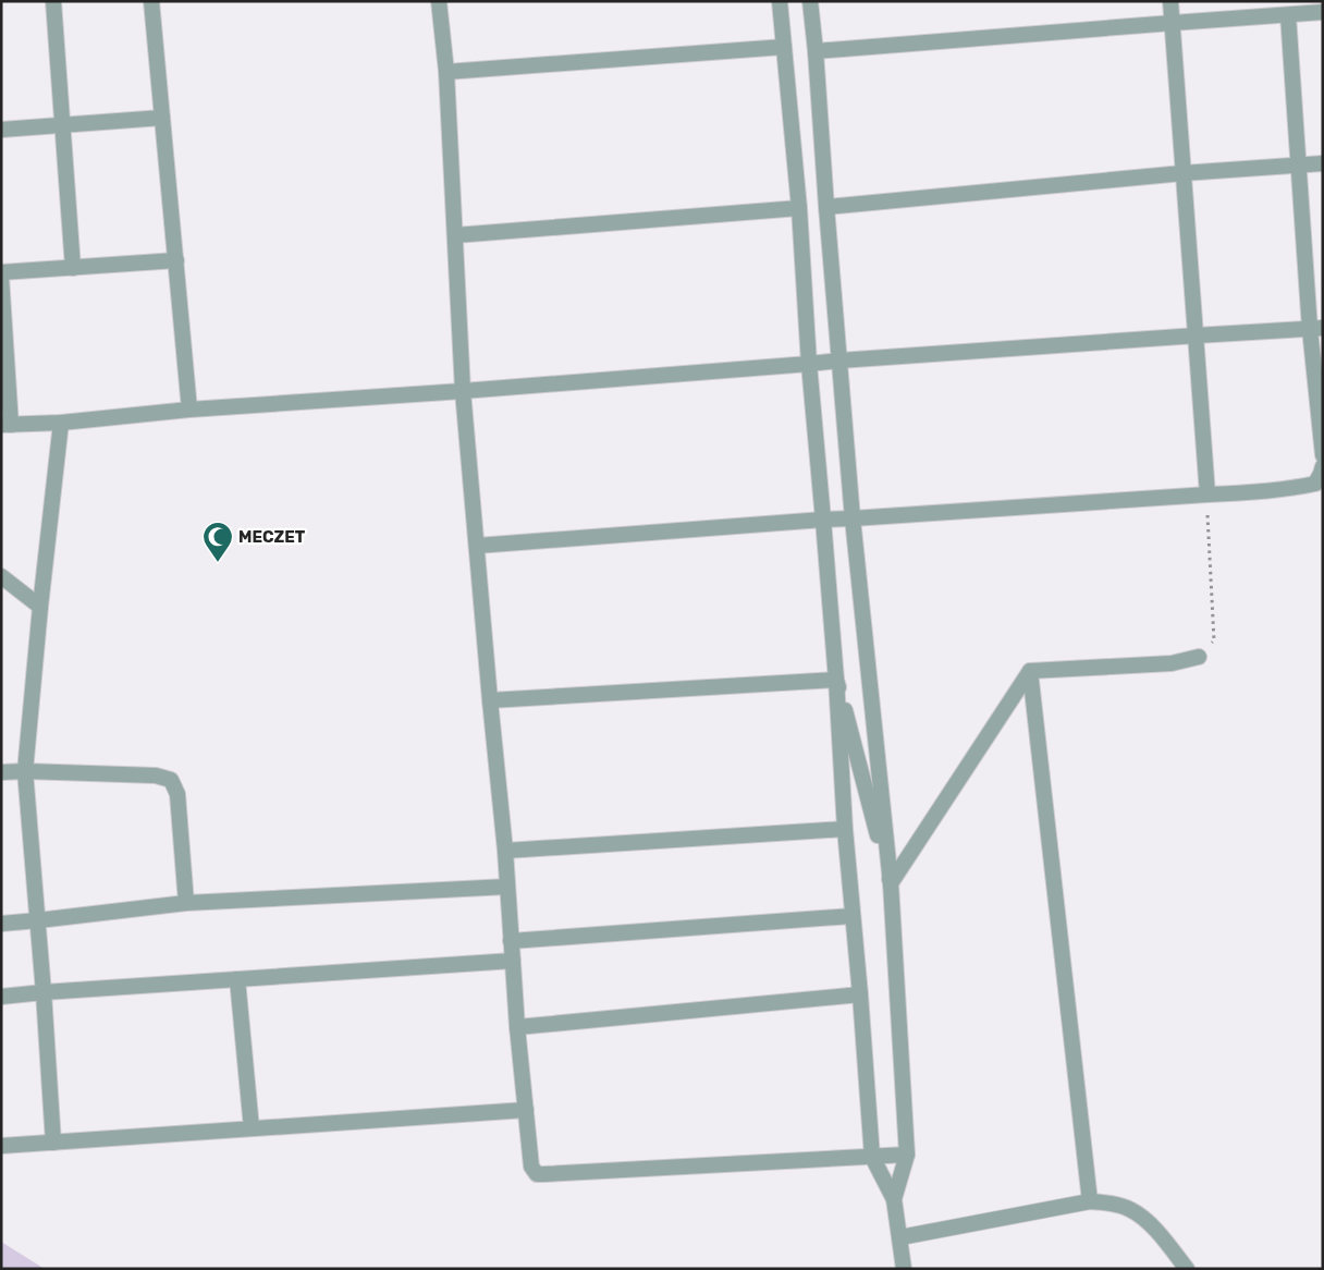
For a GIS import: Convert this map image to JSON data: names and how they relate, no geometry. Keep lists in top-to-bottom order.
{
  "places": {
    "mosque": ["MECZET"]
  }
}
